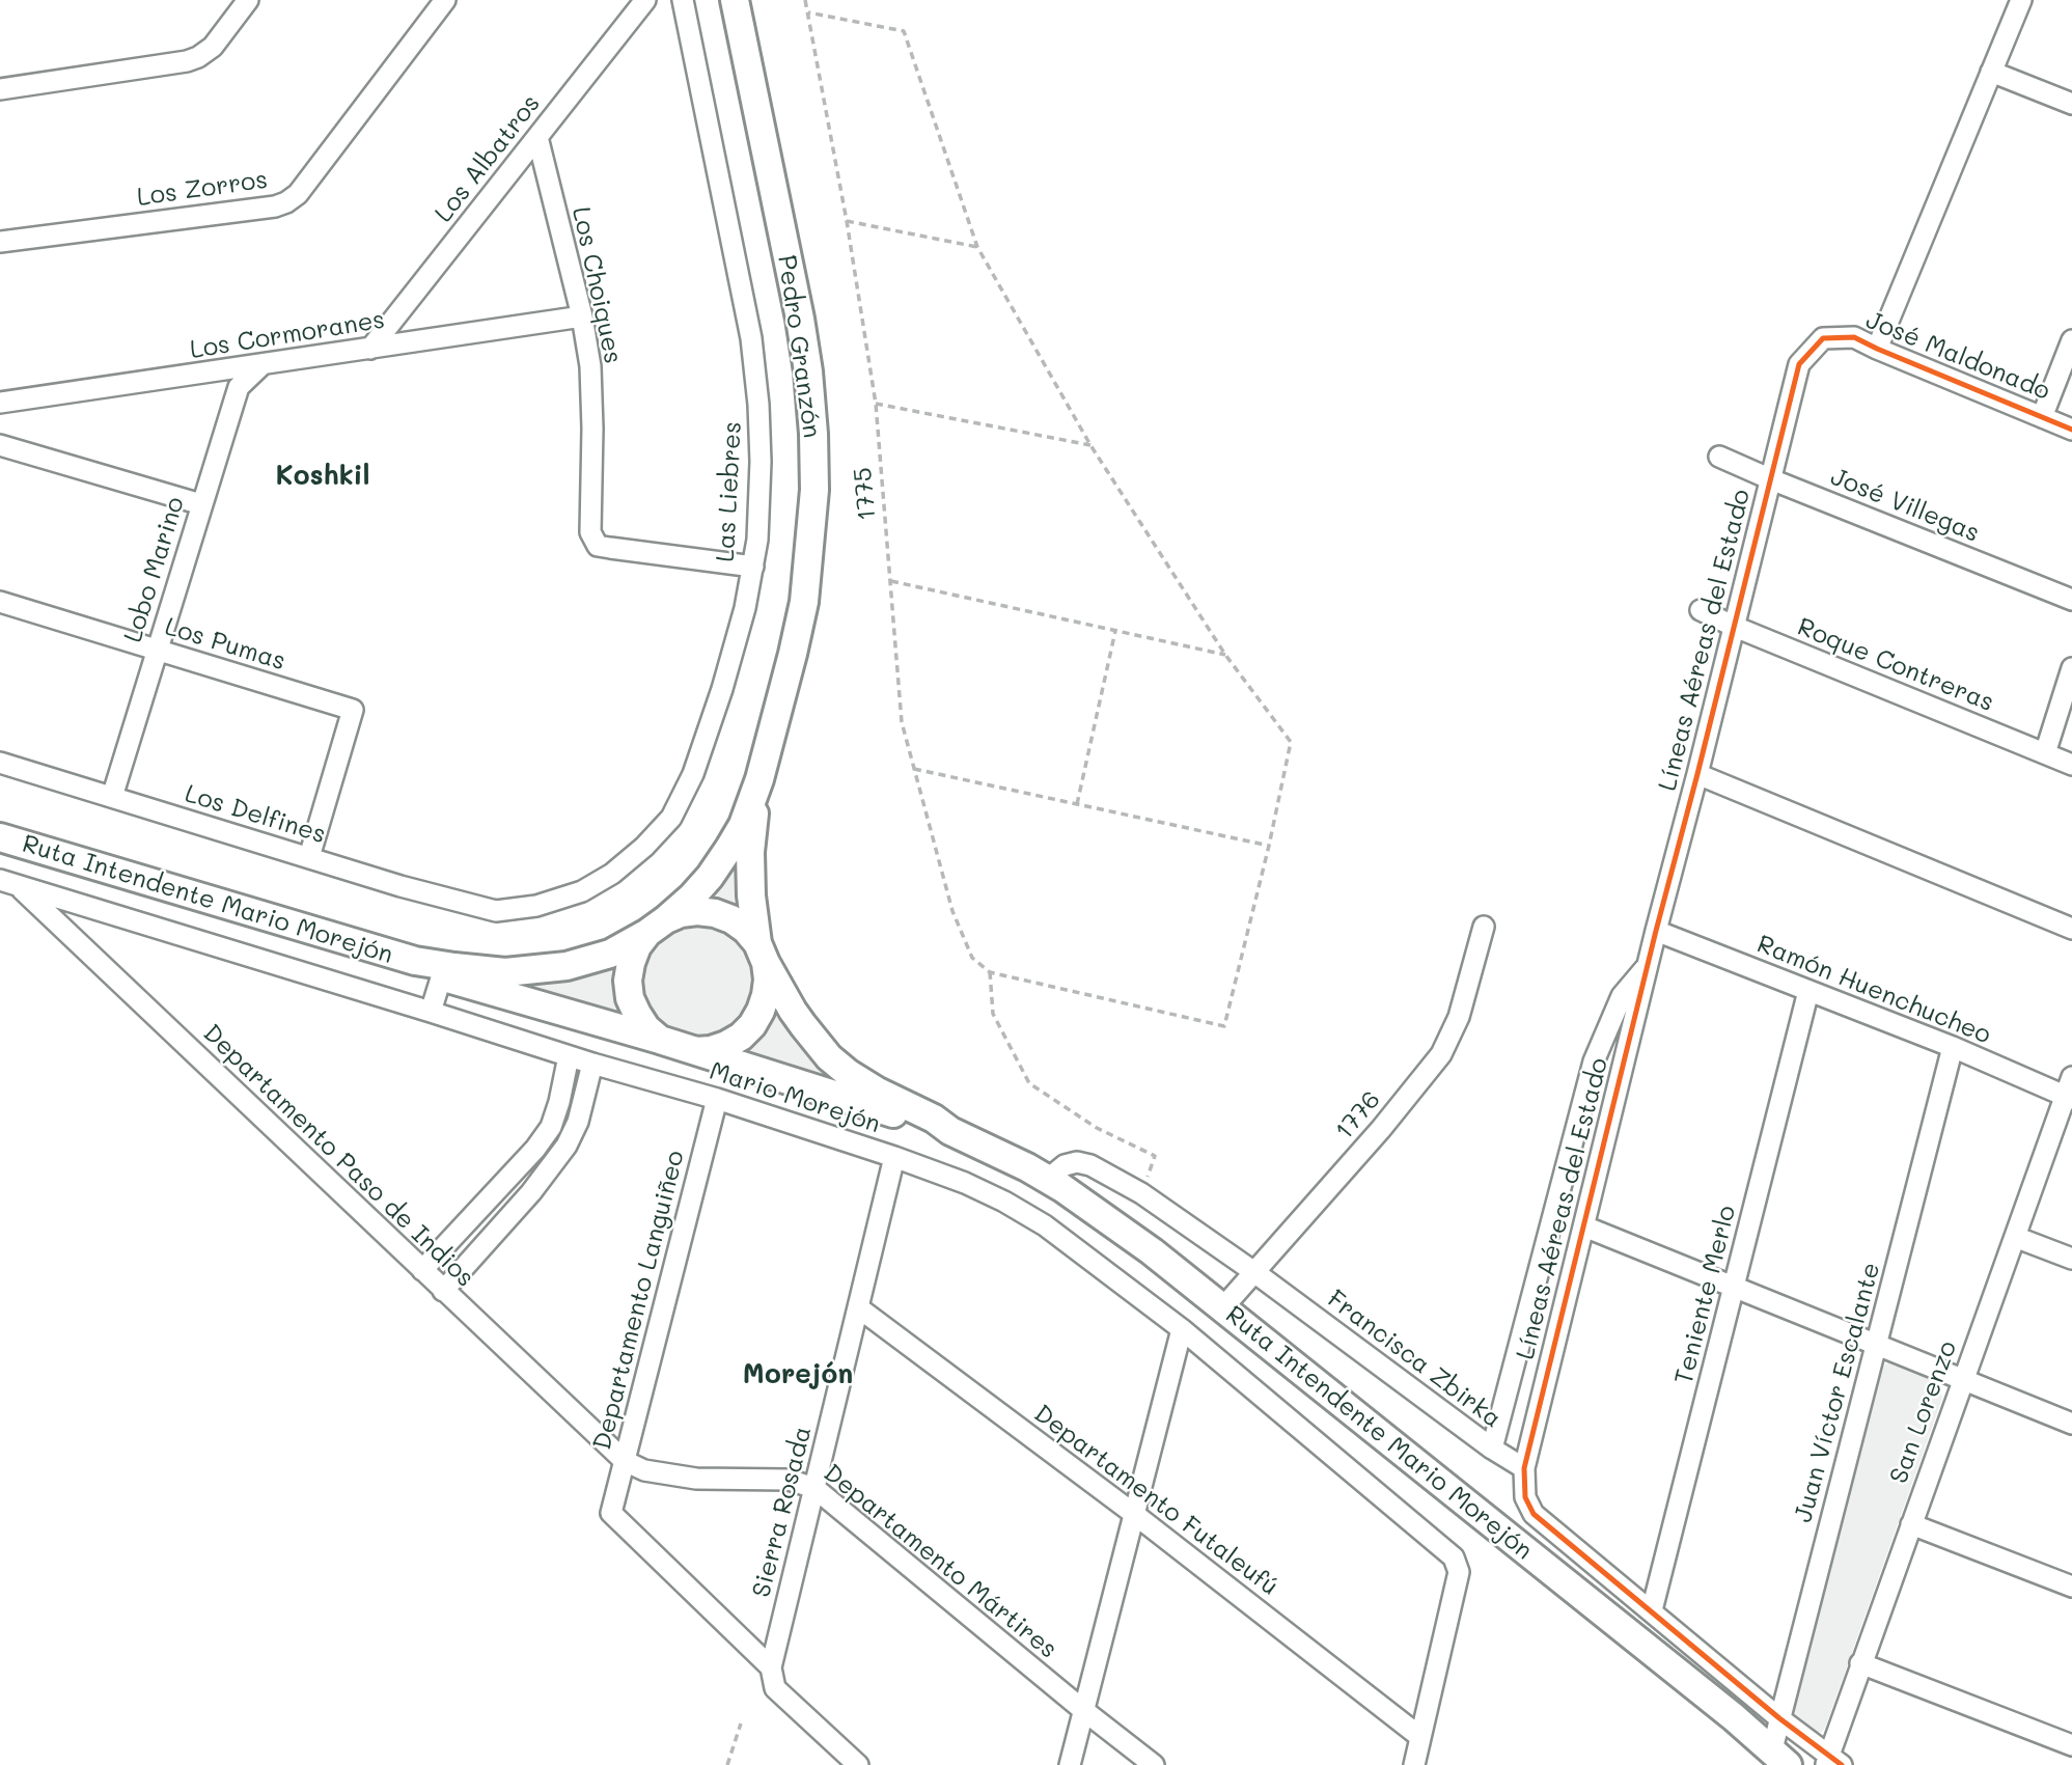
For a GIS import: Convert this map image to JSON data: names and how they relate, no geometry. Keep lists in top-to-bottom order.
{
  "streets": {
    "main road": ["Pedro Granzón", "Ruta Intendente Mario Morejón"],
    "street": [
      "Los Albatros",
      "Los Zorros",
      "Los Choiques",
      "Los Cormoranes",
      "José Maldonado",
      "Las Liebres",
      "José Villegas",
      "Lobo Marino",
      "Líneas Aéreas del Estado",
      "Los Pumas",
      "Roque Contreras",
      "Los Delfines",
      "Ramón Huenchucheo",
      "Mario Morejón",
      "1776",
      "Departamento Paso de Indios",
      "Teniente Merlo",
      "Departamento Languiñeo",
      "Francisca Zbirka",
      "Juan Víctor Escalante",
      "San Lorenzo",
      "Departamento Futaleufú",
      "Sierra Rosada",
      "Departamento Mártires"
    ],
    "path": ["1775"]
  },
  "crossings": [
    ["Los Albatros", "Los Choiques"],
    ["Los Albatros", "Los Cormoranes"],
    ["Los Choiques", "Los Cormoranes"],
    ["Los Choiques", "Las Liebres"],
    ["Los Cormoranes", "Lobo Marino"],
    ["Pedro Granzón", "Ruta Intendente Mario Morejón"],
    ["José Maldonado", "Líneas Aéreas del Estado"],
    ["Las Liebres", "Los Delfines"],
    ["José Villegas", "Líneas Aéreas del Estado"],
    ["Lobo Marino", "Los Pumas"],
    ["Lobo Marino", "Los Delfines"],
    ["Líneas Aéreas del Estado", "Roque Contreras"],
    ["Líneas Aéreas del Estado", "Ramón Huenchucheo"],
    ["Líneas Aéreas del Estado", "Francisca Zbirka"],
    ["Los Pumas", "Los Delfines"],
    ["Ruta Intendente Mario Morejón", "1776"],
    ["Ruta Intendente Mario Morejón", "Francisca Zbirka"],
    ["Ruta Intendente Mario Morejón", "Juan Víctor Escalante"],
    ["Ramón Huenchucheo", "Teniente Merlo"],
    ["Ramón Huenchucheo", "Juan Víctor Escalante"],
    ["Ramón Huenchucheo", "San Lorenzo"],
    ["Mario Morejón", "Departamento Paso de Indios"],
    ["Mario Morejón", "Departamento Languiñeo"],
    ["Mario Morejón", "Departamento Futaleufú"],
    ["Mario Morejón", "Sierra Rosada"],
    ["1776", "Francisca Zbirka"],
    ["Departamento Paso de Indios", "Departamento Languiñeo"],
    ["Departamento Paso de Indios", "Departamento Mártires"],
    ["Departamento Languiñeo", "Sierra Rosada"],
    ["Departamento Languiñeo", "Departamento Mártires"],
    ["Departamento Futaleufú", "Sierra Rosada"],
    ["Sierra Rosada", "Departamento Mártires"]
  ],
  "districts": ["Koshkil", "Morejón"]
}
